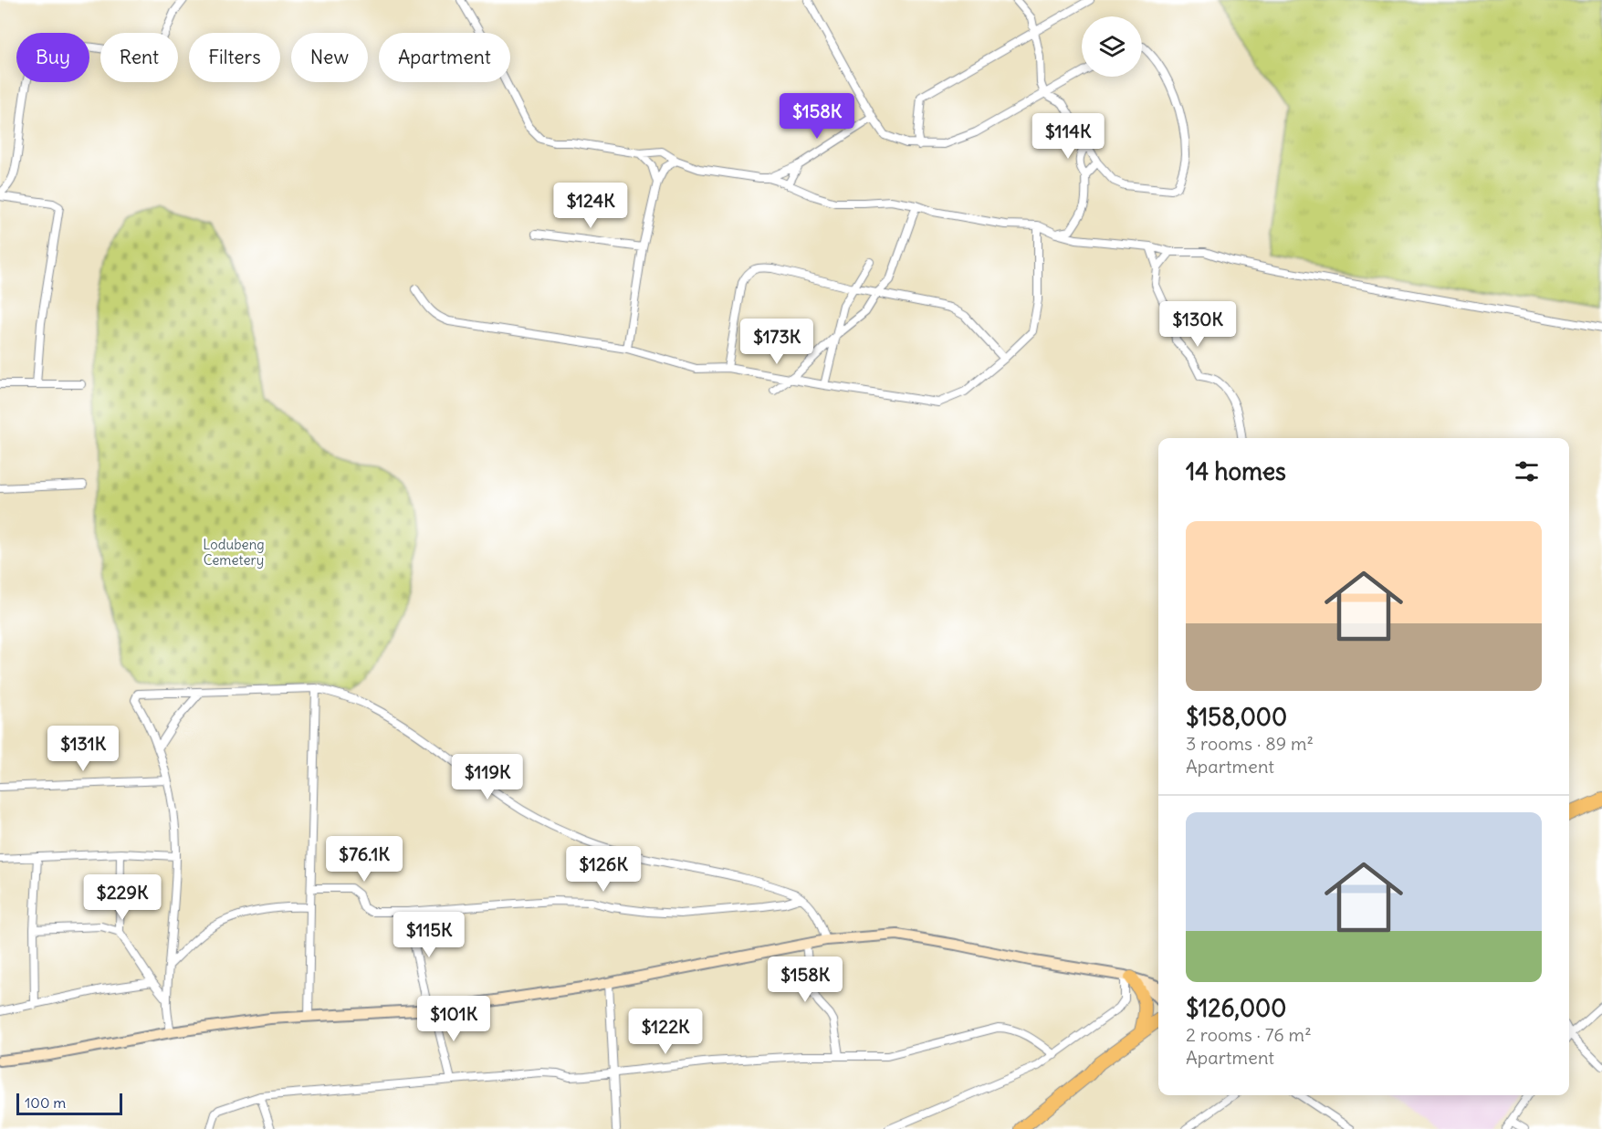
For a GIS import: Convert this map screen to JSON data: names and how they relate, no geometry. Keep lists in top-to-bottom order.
{
  "parks": ["Lodubeng Cemetery"],
  "scale_bar": "100 m",
  "page": {
    "chip": [
      "Buy",
      "Rent",
      "Filters",
      "New",
      "Apartment"
    ],
    "price": [
      "$158K",
      "$114K",
      "$124K",
      "$130K",
      "$173K",
      "$131K",
      "$119K",
      "$76.1K",
      "$126K",
      "$229K",
      "$115K",
      "$158K",
      "$101K",
      "$122K"
    ],
    "heading": "14 homes",
    "list": [
      {
        "name": "$158,000",
        "note": "3 rooms · 89 m² · Apartment"
      },
      {
        "name": "$126,000",
        "note": "2 rooms · 76 m² · Apartment"
      }
    ],
    "scale": "100 m"
  }
}
